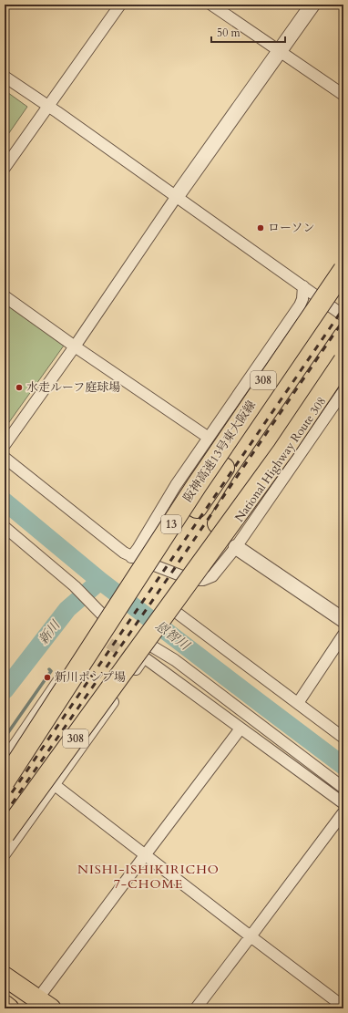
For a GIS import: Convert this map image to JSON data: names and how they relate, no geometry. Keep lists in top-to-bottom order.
{
  "streets": {
    "highway": [
      "308",
      "阪神高速13号東大阪線",
      "National Highway Route 308",
      "13"
    ]
  },
  "districts": ["NISHI-ISHIKIRICHO 7-CHOME"],
  "water": ["新川", "恩智川"],
  "places": ["ローソン", "水走ルーフ庭球場", "新川ポンプ場"],
  "scale_bar": "50 m"
}
